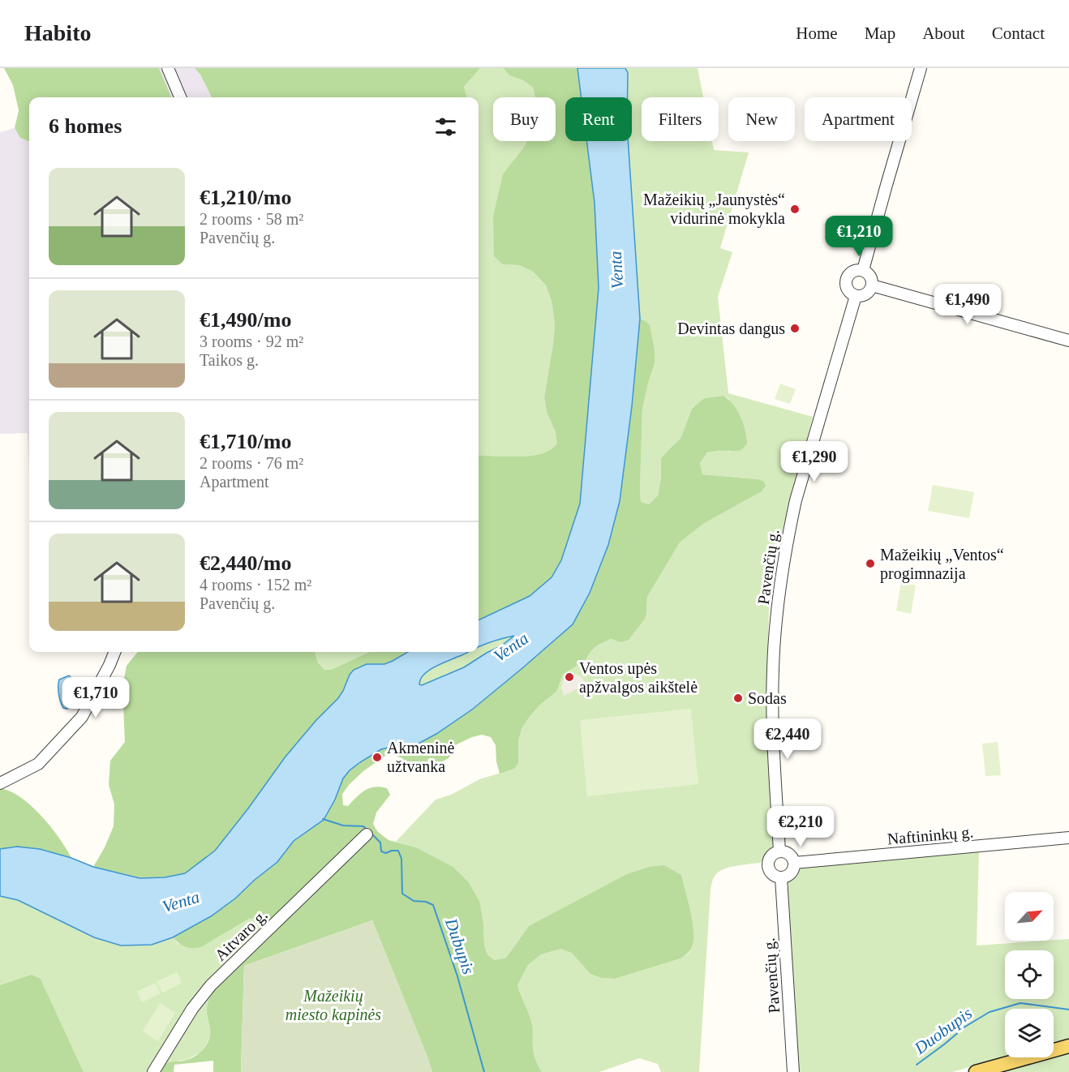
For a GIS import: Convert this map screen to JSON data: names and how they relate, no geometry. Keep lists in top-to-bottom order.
{
  "streets": {
    "street": ["Pavenčių g.", "Naftininkų g.", "Aitvaro g."]
  },
  "crossings": [
    ["Pavenčių g.", "Naftininkų g."]
  ],
  "water": ["Venta", "Dubupis", "Duobupis"],
  "parks": ["Mažeikių miesto kapinės"],
  "places": [
    "Mažeikių „Jaunystės“ vidurinė mokykla",
    "Devintas dangus",
    "Mažeikių „Ventos“ progimnazija",
    "Ventos upės apžvalgos aikštelė",
    "Sodas",
    "Akmeninė užtvanka"
  ],
  "north": "top right",
  "page": {
    "header": "Habito",
    "nav": [
      "Home",
      "Map",
      "About",
      "Contact"
    ],
    "chip": [
      "Buy",
      "Rent",
      "Filters",
      "New",
      "Apartment"
    ],
    "heading": "6 homes",
    "list": [
      {
        "name": "€1,210/mo",
        "note": "2 rooms · 58 m² · Pavenčių g."
      },
      {
        "name": "€1,490/mo",
        "note": "3 rooms · 92 m² · Taikos g."
      },
      {
        "name": "€1,710/mo",
        "note": "2 rooms · 76 m² · Apartment"
      },
      {
        "name": "€2,440/mo",
        "note": "4 rooms · 152 m² · Pavenčių g."
      }
    ],
    "price": [
      "€1,210",
      "€1,490",
      "€1,290",
      "€1,710",
      "€2,440",
      "€2,210"
    ]
  }
}
